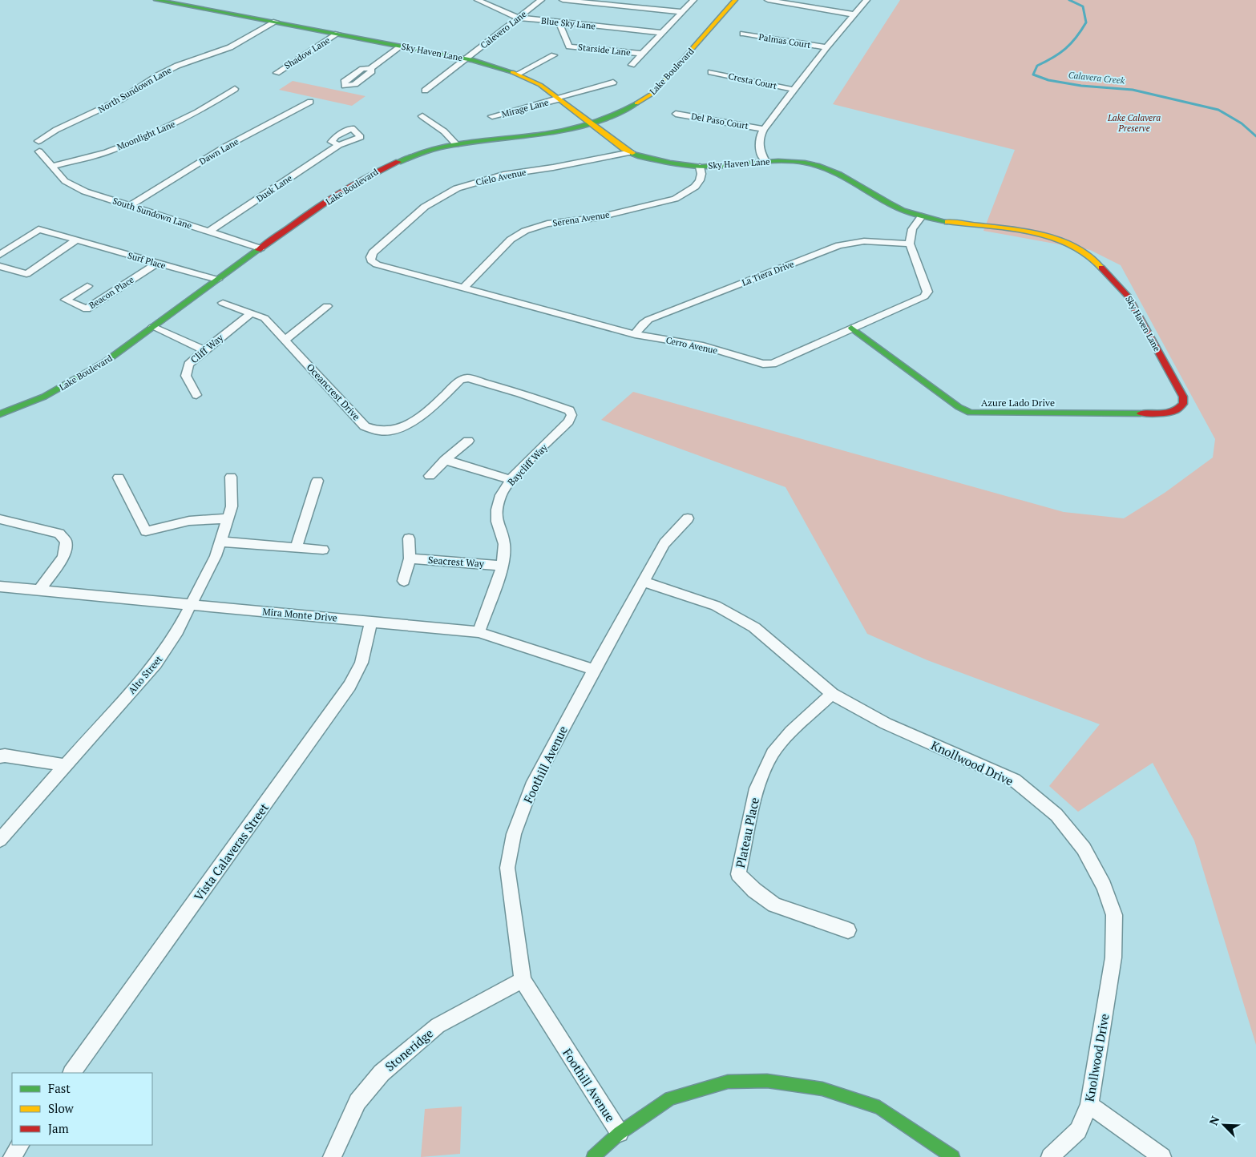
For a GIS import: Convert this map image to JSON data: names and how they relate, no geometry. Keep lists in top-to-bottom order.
{
  "streets": {
    "street": [
      "Blue Sky Lane",
      "Calevero Lane",
      "Palmas Court",
      "Starside Lane",
      "Sky Haven Lane",
      "Shadow Lane",
      "Lake Boulevard",
      "Cresta Court",
      "North Sundown Lane",
      "Mirage Lane",
      "Del Paso Court",
      "Moonlight Lane",
      "Dawn Lane",
      "Cielo Avenue",
      "Dusk Lane",
      "South Sundown Lane",
      "Serena Avenue",
      "Surf Place",
      "La Tiera Drive",
      "Beacon Place",
      "Cerro Avenue",
      "Cliff Way",
      "Oceancrest Drive",
      "Azure Lado Drive",
      "Baycliff Way",
      "Seacrest Way",
      "Mira Monte Drive",
      "Alto Street",
      "Knollwood Drive",
      "Foothill Avenue",
      "Plateau Place",
      "Vista Calaveras Street",
      "Stoneridge"
    ]
  },
  "crossings": [
    ["Blue Sky Lane", "Calevero Lane"],
    ["Blue Sky Lane", "Starside Lane"],
    ["Calevero Lane", "Sky Haven Lane"],
    ["Sky Haven Lane", "Shadow Lane"],
    ["Sky Haven Lane", "Lake Boulevard"],
    ["Sky Haven Lane", "North Sundown Lane"],
    ["Sky Haven Lane", "Mirage Lane"],
    ["Sky Haven Lane", "Cielo Avenue"],
    ["Sky Haven Lane", "Serena Avenue"],
    ["Sky Haven Lane", "Azure Lado Drive"],
    ["Lake Boulevard", "South Sundown Lane"],
    ["Lake Boulevard", "Surf Place"],
    ["Moonlight Lane", "South Sundown Lane"],
    ["Dawn Lane", "South Sundown Lane"],
    ["Cielo Avenue", "Cerro Avenue"],
    ["Dusk Lane", "South Sundown Lane"],
    ["Serena Avenue", "Cerro Avenue"],
    ["Surf Place", "Beacon Place"],
    ["La Tiera Drive", "Cerro Avenue"],
    ["Cerro Avenue", "Azure Lado Drive"],
    ["Cliff Way", "Oceancrest Drive"],
    ["Oceancrest Drive", "Baycliff Way"],
    ["Baycliff Way", "Seacrest Way"],
    ["Baycliff Way", "Mira Monte Drive"],
    ["Mira Monte Drive", "Alto Street"],
    ["Mira Monte Drive", "Foothill Avenue"],
    ["Mira Monte Drive", "Vista Calaveras Street"],
    ["Knollwood Drive", "Foothill Avenue"],
    ["Knollwood Drive", "Plateau Place"],
    ["Foothill Avenue", "Stoneridge"]
  ],
  "water": ["Calavera Creek"],
  "parks": ["Lake Calavera Preserve"],
  "legend": ["Fast", "Slow", "Jam"],
  "north": "top left"
}
